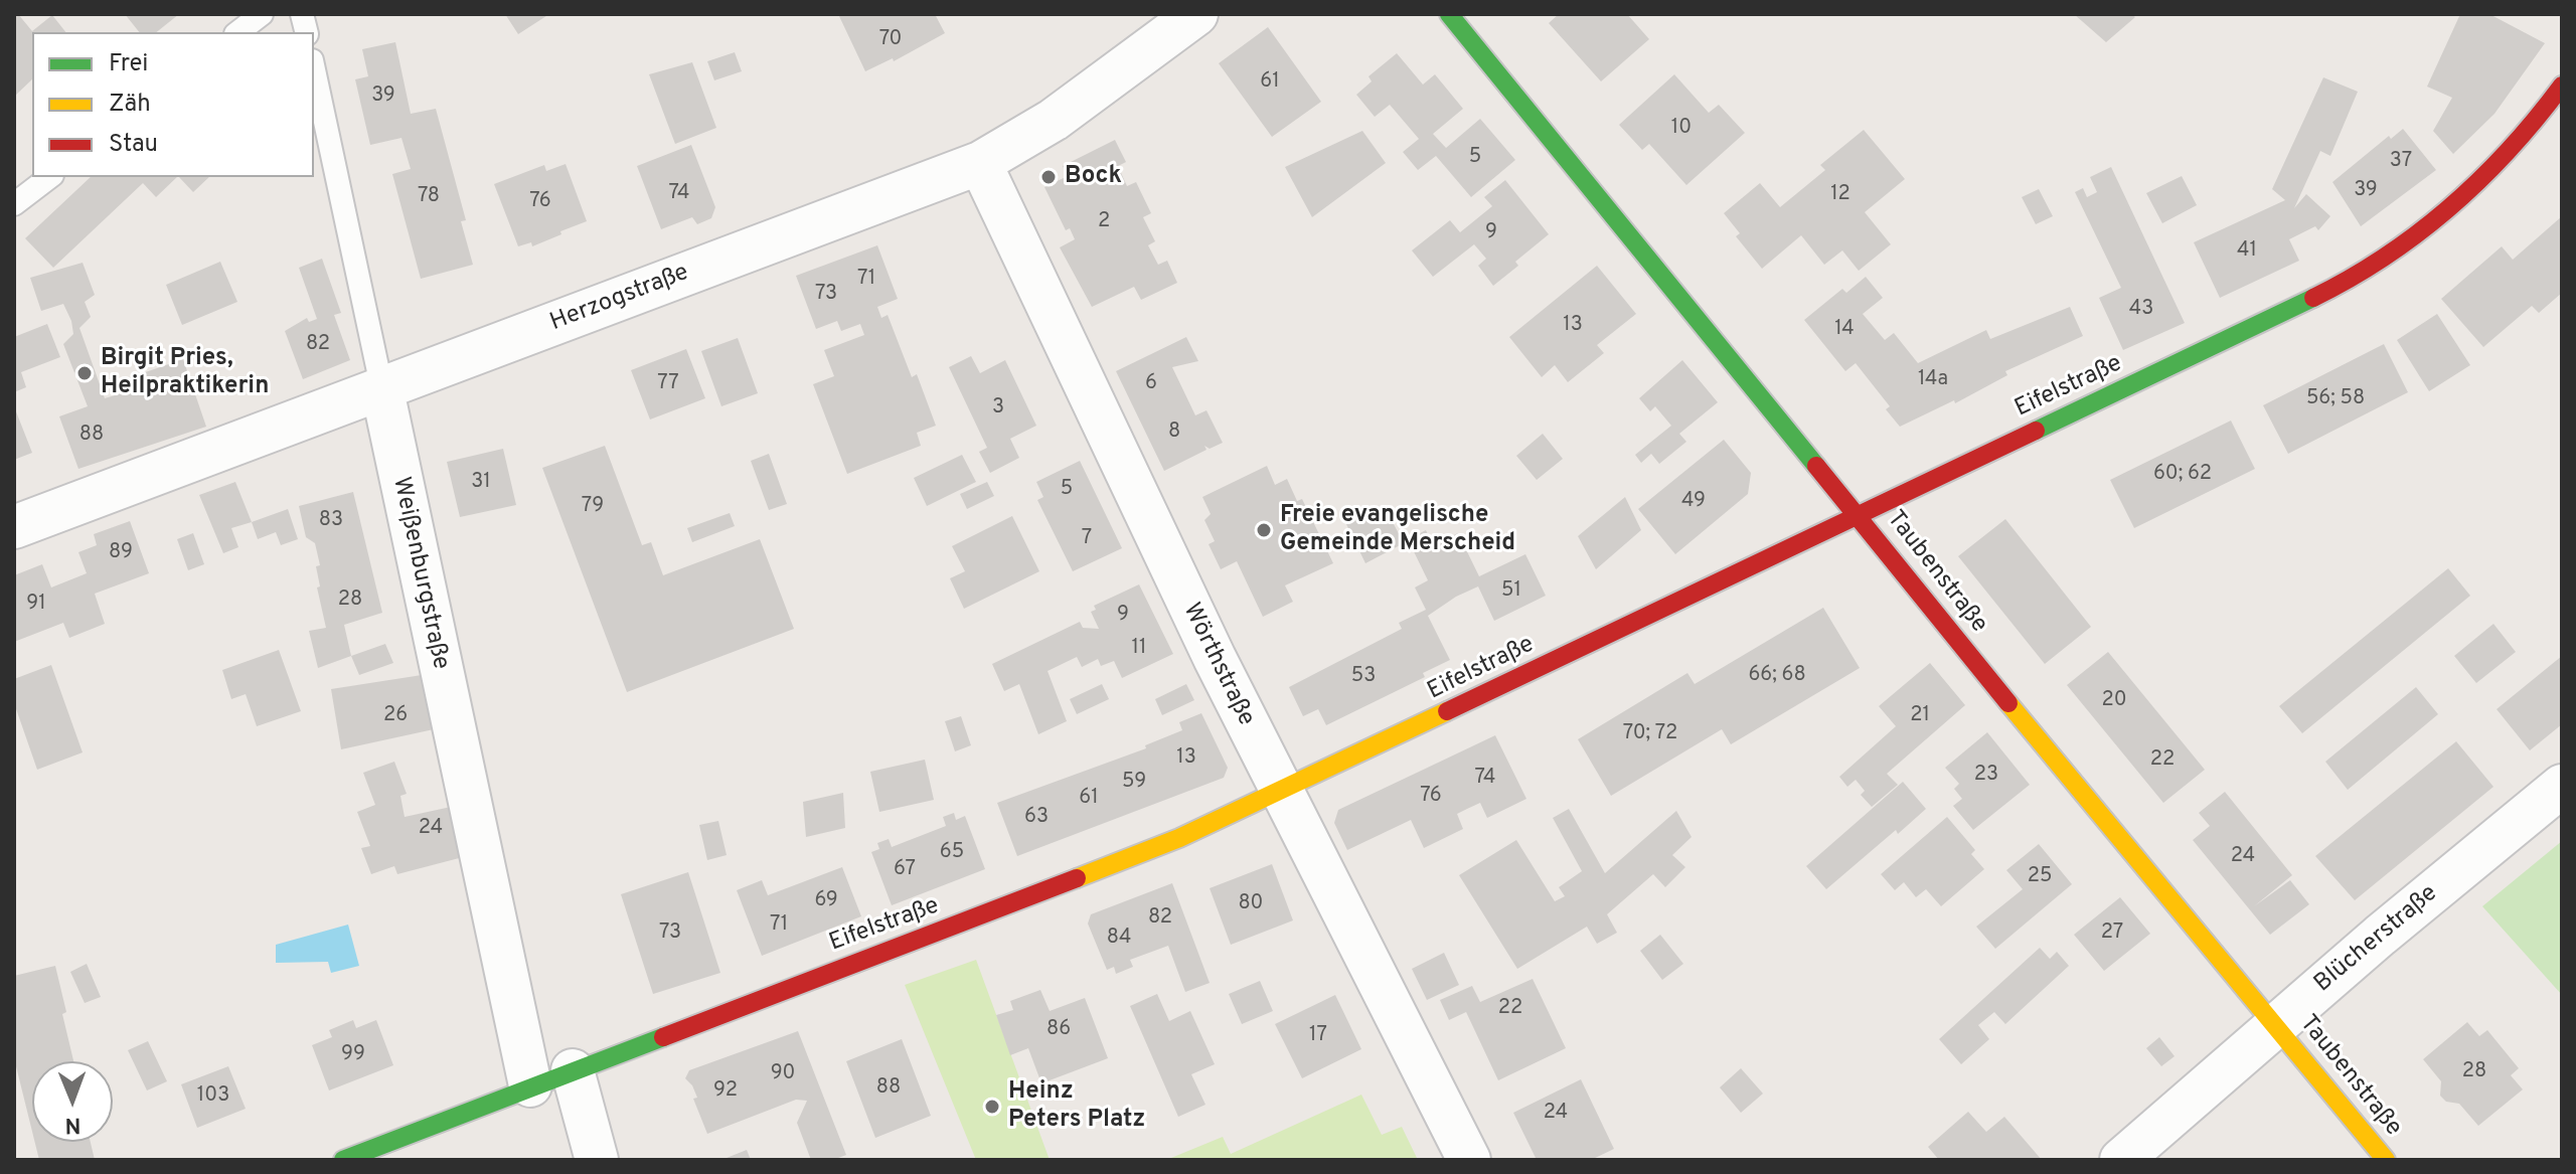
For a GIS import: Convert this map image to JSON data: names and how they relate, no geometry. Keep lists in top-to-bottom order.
{
  "streets": {
    "street": [
      "Herzogstraße",
      "Eifelstraße",
      "Taubenstraße",
      "Weißenburgstraße",
      "Wörthstraße",
      "Blücherstraße"
    ]
  },
  "crossings": [
    ["Herzogstraße", "Weißenburgstraße"],
    ["Herzogstraße", "Wörthstraße"],
    ["Eifelstraße", "Taubenstraße"],
    ["Eifelstraße", "Weißenburgstraße"],
    ["Eifelstraße", "Wörthstraße"],
    ["Taubenstraße", "Blücherstraße"]
  ],
  "places": [
    "Bock",
    "Birgit Pries, Heilpraktikerin",
    "Freie evangelische Gemeinde Merscheid",
    "Heinz Peters Platz"
  ],
  "house_numbers": [
    "70",
    "61",
    "39",
    "10",
    "5",
    "37",
    "39",
    "74",
    "12",
    "78",
    "76",
    "2",
    "9",
    "41",
    "71",
    "73",
    "43",
    "13",
    "14",
    "82",
    "14a",
    "77",
    "6",
    "56; 58",
    "3",
    "8",
    "88",
    "60; 62",
    "31",
    "5",
    "49",
    "79",
    "83",
    "7",
    "89",
    "51",
    "28",
    "91",
    "9",
    "11",
    "66; 68",
    "53",
    "20",
    "26",
    "21",
    "70; 72",
    "13",
    "22",
    "23",
    "74",
    "59",
    "76",
    "61",
    "63",
    "24",
    "65",
    "24",
    "67",
    "25",
    "69",
    "80",
    "82",
    "71",
    "73",
    "27",
    "84",
    "22",
    "86",
    "17",
    "99",
    "28",
    "90",
    "88",
    "92",
    "103",
    "24"
  ],
  "legend": ["Frei", "Zäh", "Stau"],
  "north": "bottom"
}
